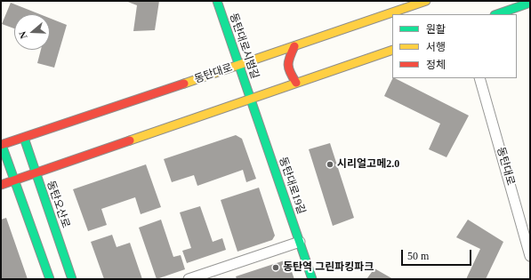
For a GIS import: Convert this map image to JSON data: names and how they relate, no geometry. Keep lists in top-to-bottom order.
{
  "streets": {
    "main road": [
      "동탄대로시범길",
      "동탄대로",
      "동탄대로19길",
      "동탄오산로"
    ]
  },
  "crossings": [
    ["동탄대로시범길", "동탄대로"],
    ["동탄대로시범길", "동탄대로19길"],
    ["동탄대로", "동탄오산로"]
  ],
  "places": ["시리얼고메2.0", "동탄역 그린파킹파크"],
  "legend": ["원활", "서행", "정체"],
  "scale_bar": "50 m",
  "north": "left"
}
